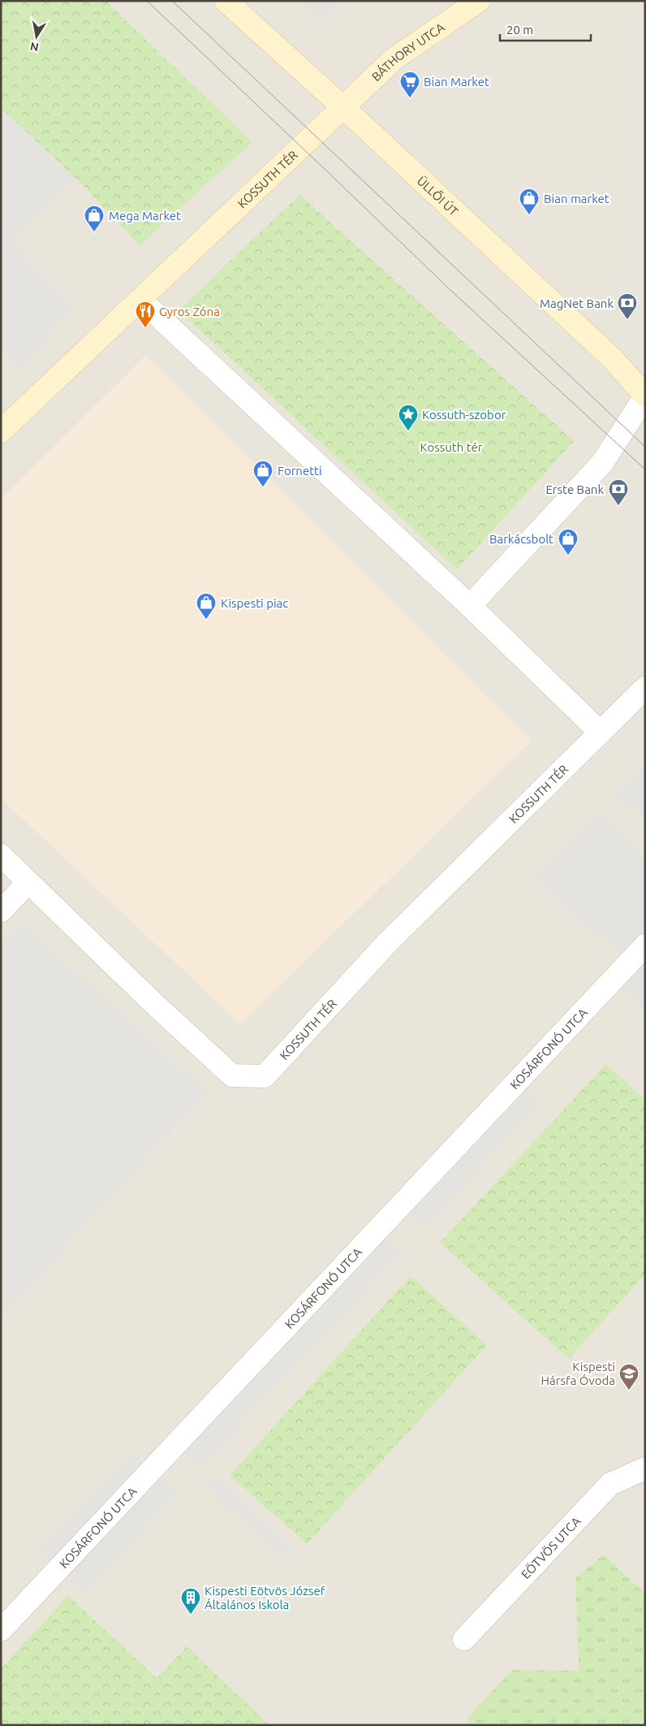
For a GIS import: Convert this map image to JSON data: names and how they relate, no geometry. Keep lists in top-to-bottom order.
{
  "streets": {
    "main road": ["BÁTHORY UTCA", "KOSSUTH TÉR", "ÜLLŐI ÚT"],
    "street": ["KOSÁRFONÓ UTCA", "EÖTVÖS UTCA"]
  },
  "crossings": [
    ["BÁTHORY UTCA", "KOSSUTH TÉR"],
    ["BÁTHORY UTCA", "ÜLLŐI ÚT"],
    ["KOSSUTH TÉR", "ÜLLŐI ÚT"]
  ],
  "parks": ["Kossuth tér"],
  "places": {
    "supermarket": ["Bian Market"],
    "shop": [
      "Bian market",
      "Mega Market",
      "Fornetti",
      "Barkácsbolt",
      "Kispesti piac"
    ],
    "bank": ["MagNet Bank", "Erste Bank"],
    "restaurant": ["Gyros Zóna"],
    "place": ["Kossuth-szobor"],
    "school or university": ["Kispesti Hársfa Óvoda"],
    "building": ["Kispesti Eötvös József Általános Iskola"]
  },
  "scale_bar": "20 m",
  "north": "bottom"
}
